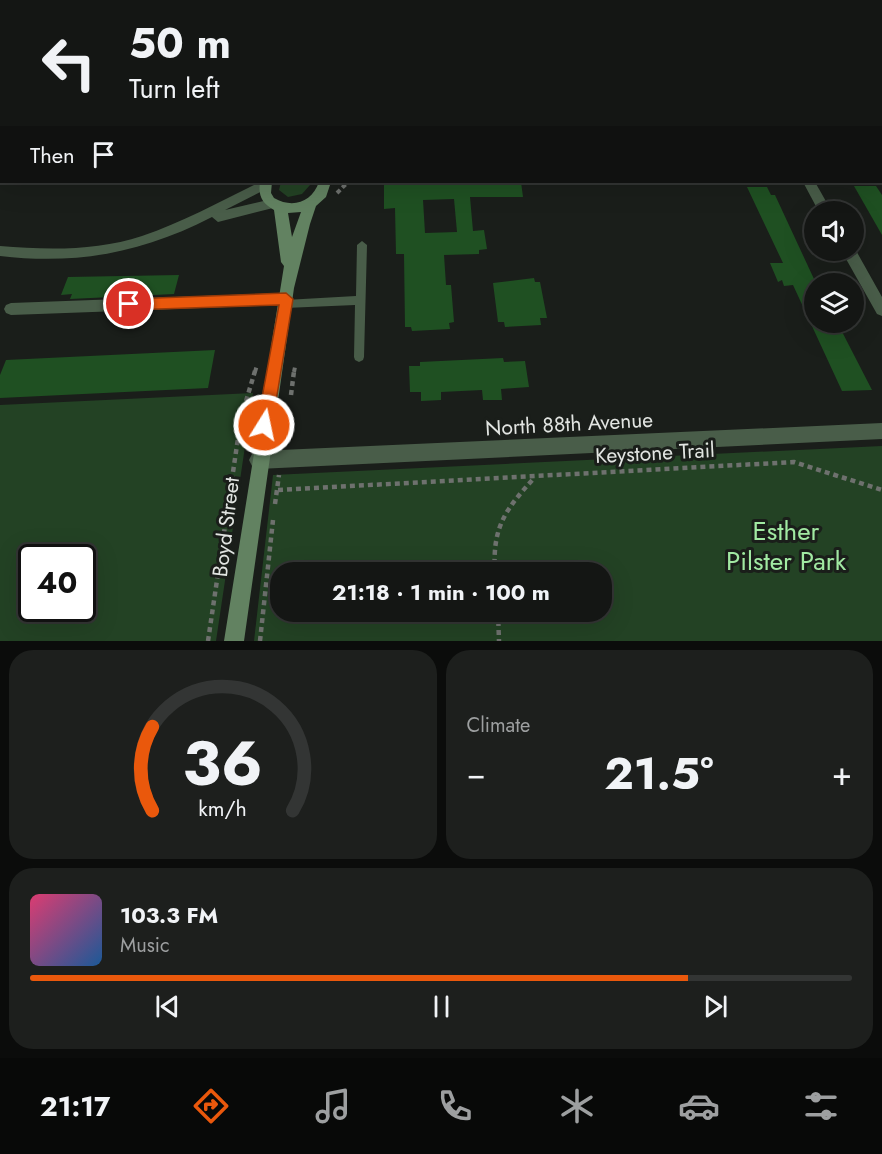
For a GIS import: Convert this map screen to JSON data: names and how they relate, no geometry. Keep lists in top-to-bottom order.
{
  "streets": {
    "street": ["North 88th Avenue", "Boyd Street"],
    "path": ["Keystone Trail"]
  },
  "crossings": [
    ["North 88th Avenue", "Boyd Street"]
  ],
  "parks": ["Esther Pilster Park"],
  "page": {
    "turn": ["50 m", "Turn left"],
    "then": "Then",
    "limit": "40",
    "trip": "21:18 · 1 min · 100 m",
    "tile": "Climate",
    "heat": ["−", "21.5°", "+"],
    "song": ["103.3 FM", "Music"],
    "tabs": "21:17",
    "gauge": ["36", "km/h"]
  }
}
